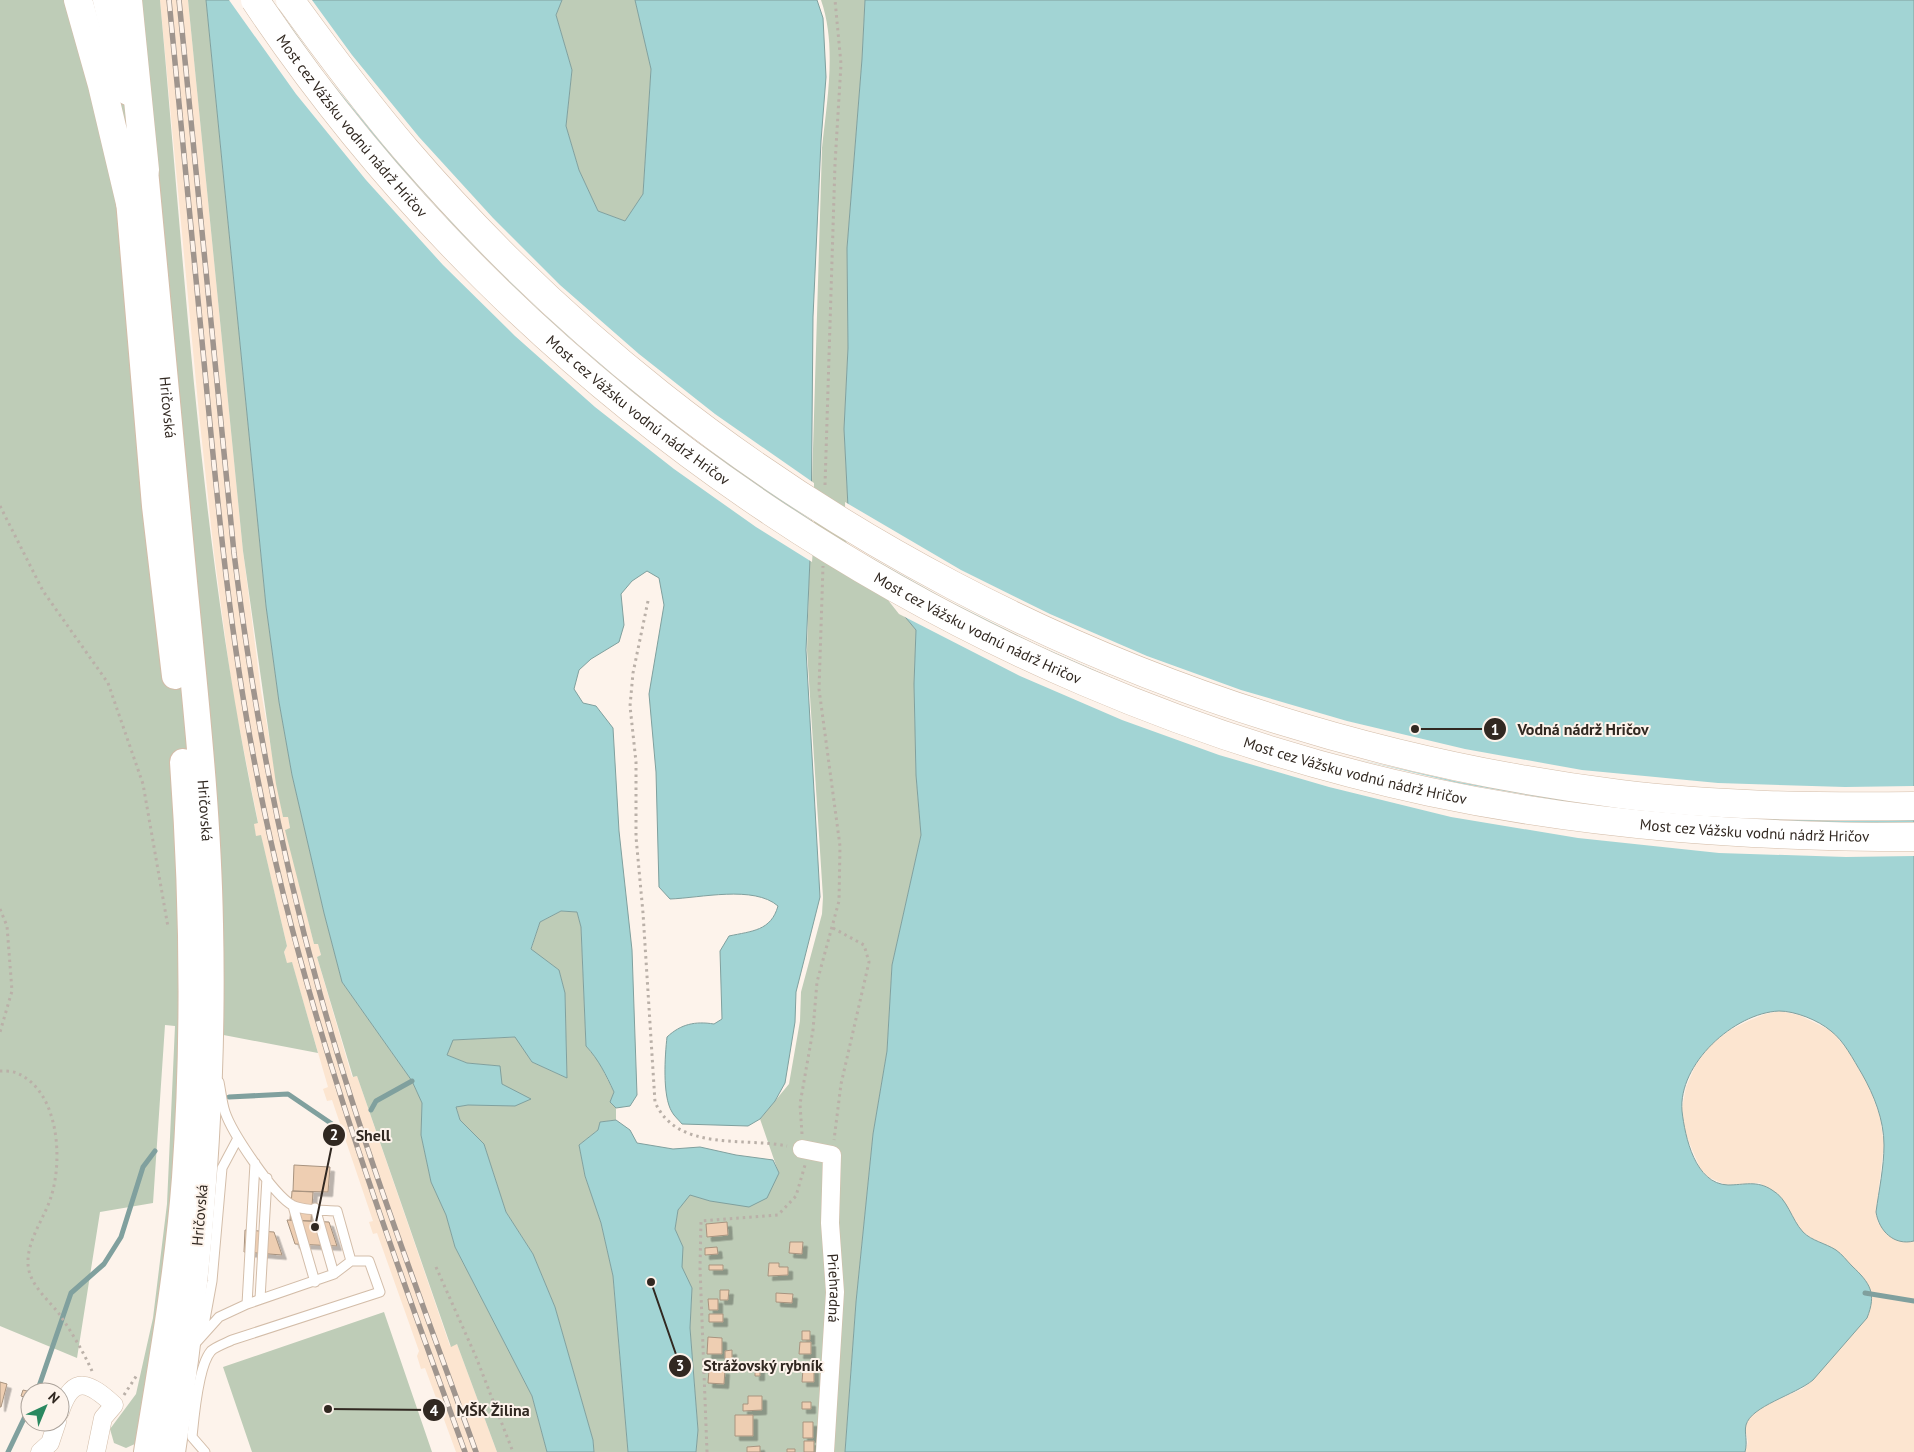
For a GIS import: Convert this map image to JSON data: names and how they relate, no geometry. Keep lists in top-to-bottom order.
{
  "streets": {
    "highway": ["Most cez Vážsku vodnú nádrž Hričov"],
    "main road": ["Hričovská"],
    "street": ["Priehradná"]
  },
  "places": [
    "Vodná nádrž Hričov",
    "Shell",
    "Strážovský rybník",
    "MŠK Žilina"
  ],
  "north": "top right"
}
